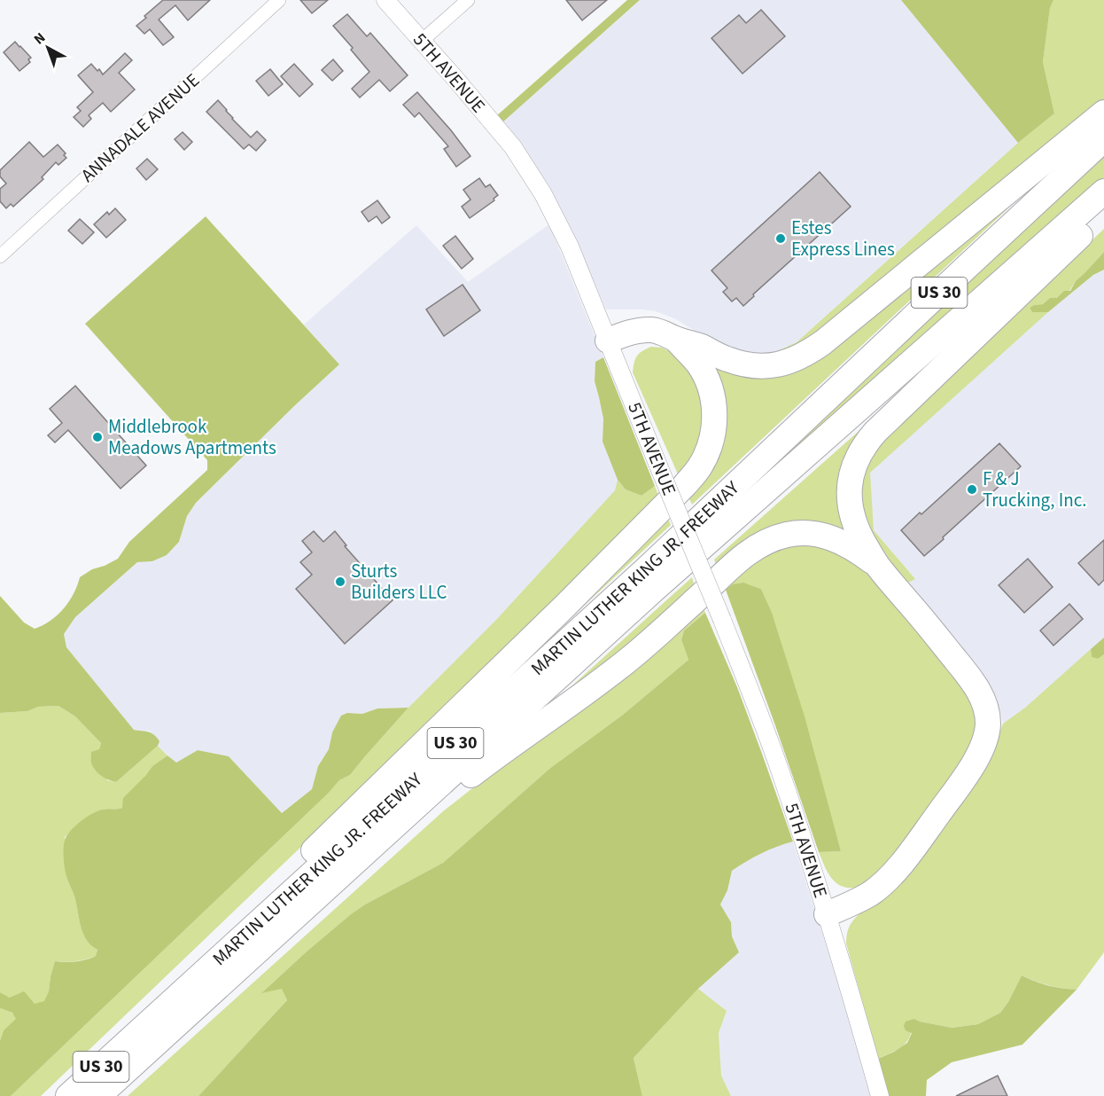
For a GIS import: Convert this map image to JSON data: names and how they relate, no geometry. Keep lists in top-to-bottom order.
{
  "streets": {
    "highway": ["US 30", "MARTIN LUTHER KING JR. FREEWAY"],
    "street": ["5TH AVENUE", "ANNADALE AVENUE"]
  },
  "places": [
    "Estes Express Lines",
    "Middlebrook Meadows Apartments",
    "F & J Trucking, Inc.",
    "Sturts Builders LLC"
  ],
  "north": "top left"
}
